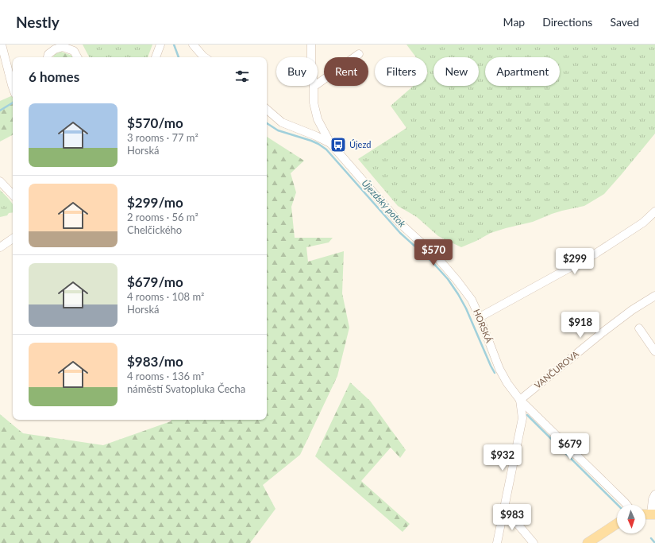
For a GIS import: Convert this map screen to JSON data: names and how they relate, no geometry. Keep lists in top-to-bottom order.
{
  "streets": {
    "street": ["HORSKÁ", "VANČUROVA"]
  },
  "crossings": [
    ["HORSKÁ", "VANČUROVA"]
  ],
  "water": ["Újezdský potok"],
  "places": {
    "bus stop": ["Újezd"]
  },
  "north": "bottom",
  "page": {
    "header": "Nestly",
    "nav": ["Map", "Directions", "Saved"],
    "chip": [
      "Buy",
      "Rent",
      "Filters",
      "New",
      "Apartment"
    ],
    "heading": "6 homes",
    "list": [
      {
        "name": "$570/mo",
        "note": "3 rooms · 77 m² · Horská"
      },
      {
        "name": "$299/mo",
        "note": "2 rooms · 56 m² · Chelčického"
      },
      {
        "name": "$679/mo",
        "note": "4 rooms · 108 m² · Horská"
      },
      {
        "name": "$983/mo",
        "note": "4 rooms · 136 m² · náměstí Svatopluka Čecha"
      }
    ],
    "price": [
      "$570",
      "$299",
      "$918",
      "$679",
      "$932",
      "$983"
    ]
  }
}
